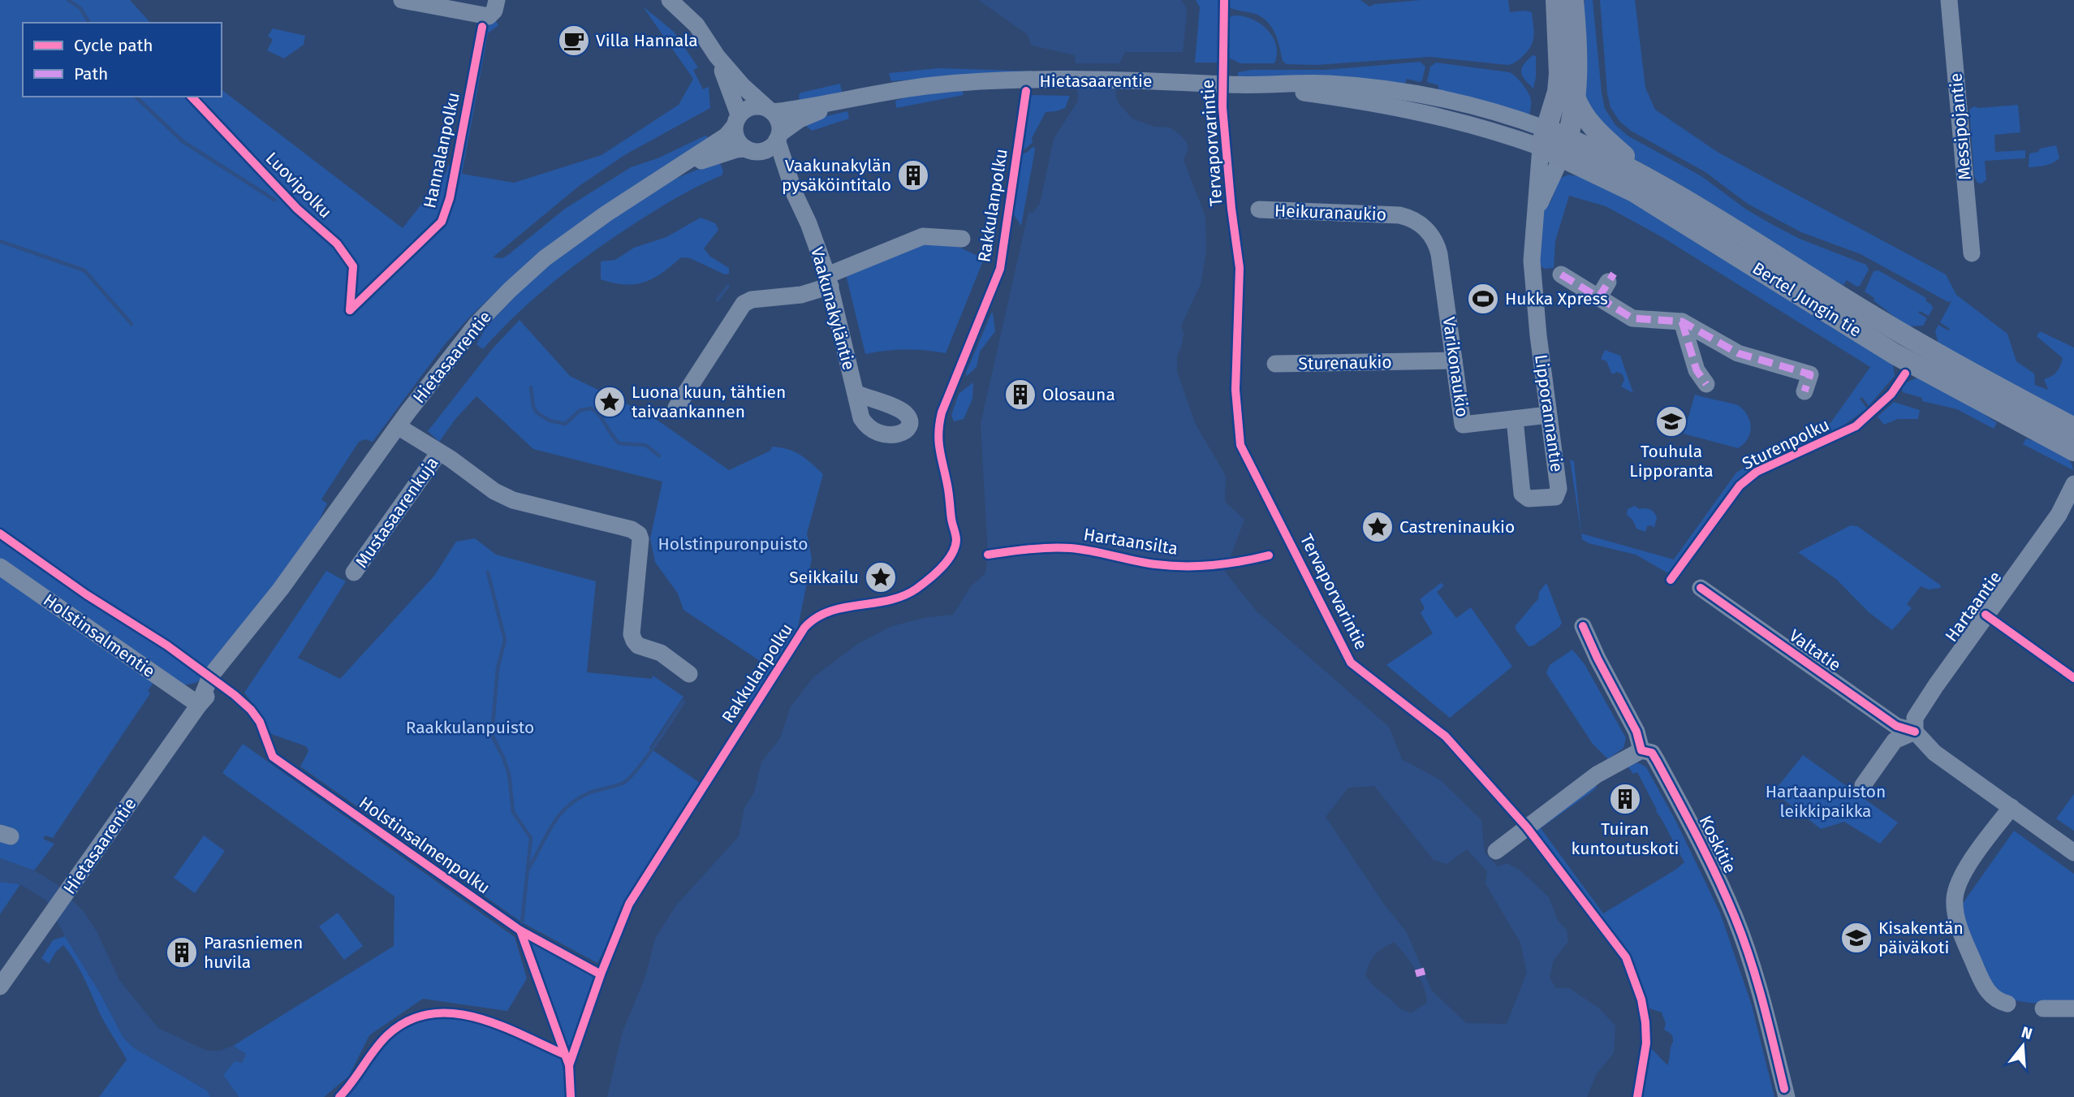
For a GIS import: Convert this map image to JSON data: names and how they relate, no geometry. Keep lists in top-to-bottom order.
{
  "streets": {
    "main road": ["Bertel Jungin tie"],
    "street": [
      "Hietasaarentie",
      "Messipojantie",
      "Heikuranaukio",
      "Vaakunakyläntie",
      "Sturenaukio",
      "Varikonaukio",
      "Lipporannantie",
      "Mustasaarenkuja",
      "Hartaantie",
      "Holstinsalmentie",
      "Valtatie",
      "Koskitie"
    ],
    "cycle path": [
      "Tervaporvarintie",
      "Hannalanpolku",
      "Luovipolku",
      "Rakkulanpolku",
      "Sturenpolku",
      "Hartaansilta",
      "Holstinsalmenpolku"
    ]
  },
  "crossings": [
    ["Hietasaarentie", "Bertel Jungin tie"],
    ["Hietasaarentie", "Vaakunakyläntie"],
    ["Hietasaarentie", "Lipporannantie"],
    ["Hietasaarentie", "Holstinsalmentie"],
    ["Heikuranaukio", "Varikonaukio"],
    ["Bertel Jungin tie", "Lipporannantie"],
    ["Sturenaukio", "Varikonaukio"],
    ["Varikonaukio", "Lipporannantie"],
    ["Hartaantie", "Valtatie"]
  ],
  "parks": ["Holstinpuronpuisto", "Raakkulanpuisto", "Hartaanpuiston leikkipaikka"],
  "places": {
    "cafe": ["Villa Hannala"],
    "building": [
      "Vaakunakylän pysäköintitalo",
      "Olosauna",
      "Tuiran kuntoutuskoti",
      "Parasniemen huvila"
    ],
    "sports": ["Hukka Xpress"],
    "place": ["Luona kuun, tähtien taivaankannen", "Castreninaukio", "Seikkailu"],
    "school or university": ["Touhula Lipporanta", "Kisakentän päiväkoti"]
  },
  "legend": ["Cycle path", "Path"],
  "north": "top"
}
